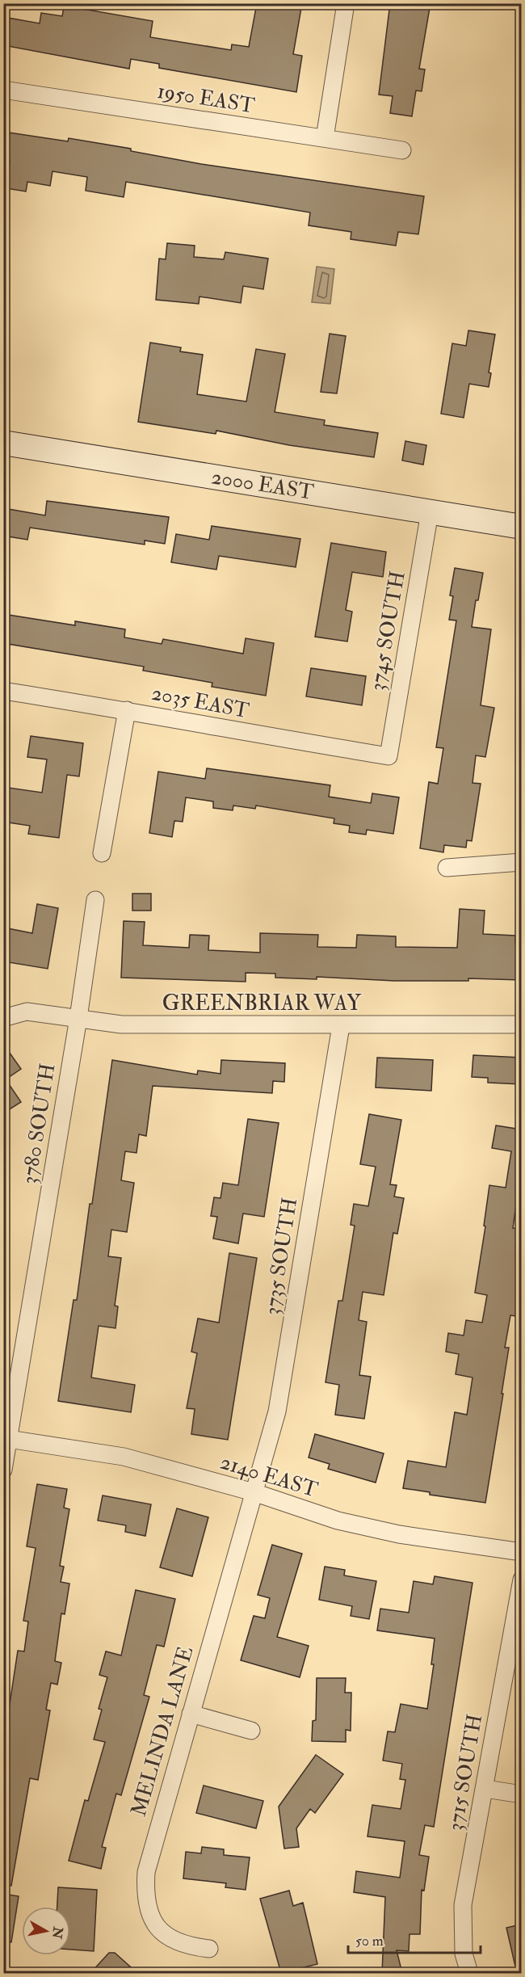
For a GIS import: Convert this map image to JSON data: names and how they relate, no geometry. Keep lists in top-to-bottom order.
{
  "streets": {
    "street": [
      "1950 EAST",
      "2000 EAST",
      "3745 SOUTH",
      "2035 EAST",
      "GREENBRIAR WAY",
      "3780 SOUTH",
      "3735 SOUTH",
      "2140 EAST",
      "MELINDA LANE",
      "3715 SOUTH"
    ]
  },
  "crossings": [
    ["2000 EAST", "3745 SOUTH"],
    ["3745 SOUTH", "2035 EAST"],
    ["GREENBRIAR WAY", "3780 SOUTH"],
    ["GREENBRIAR WAY", "3735 SOUTH"],
    ["3780 SOUTH", "2140 EAST"],
    ["3735 SOUTH", "2140 EAST"],
    ["3735 SOUTH", "MELINDA LANE"],
    ["2140 EAST", "MELINDA LANE"]
  ],
  "scale_bar": "50 m",
  "north": "right"
}
